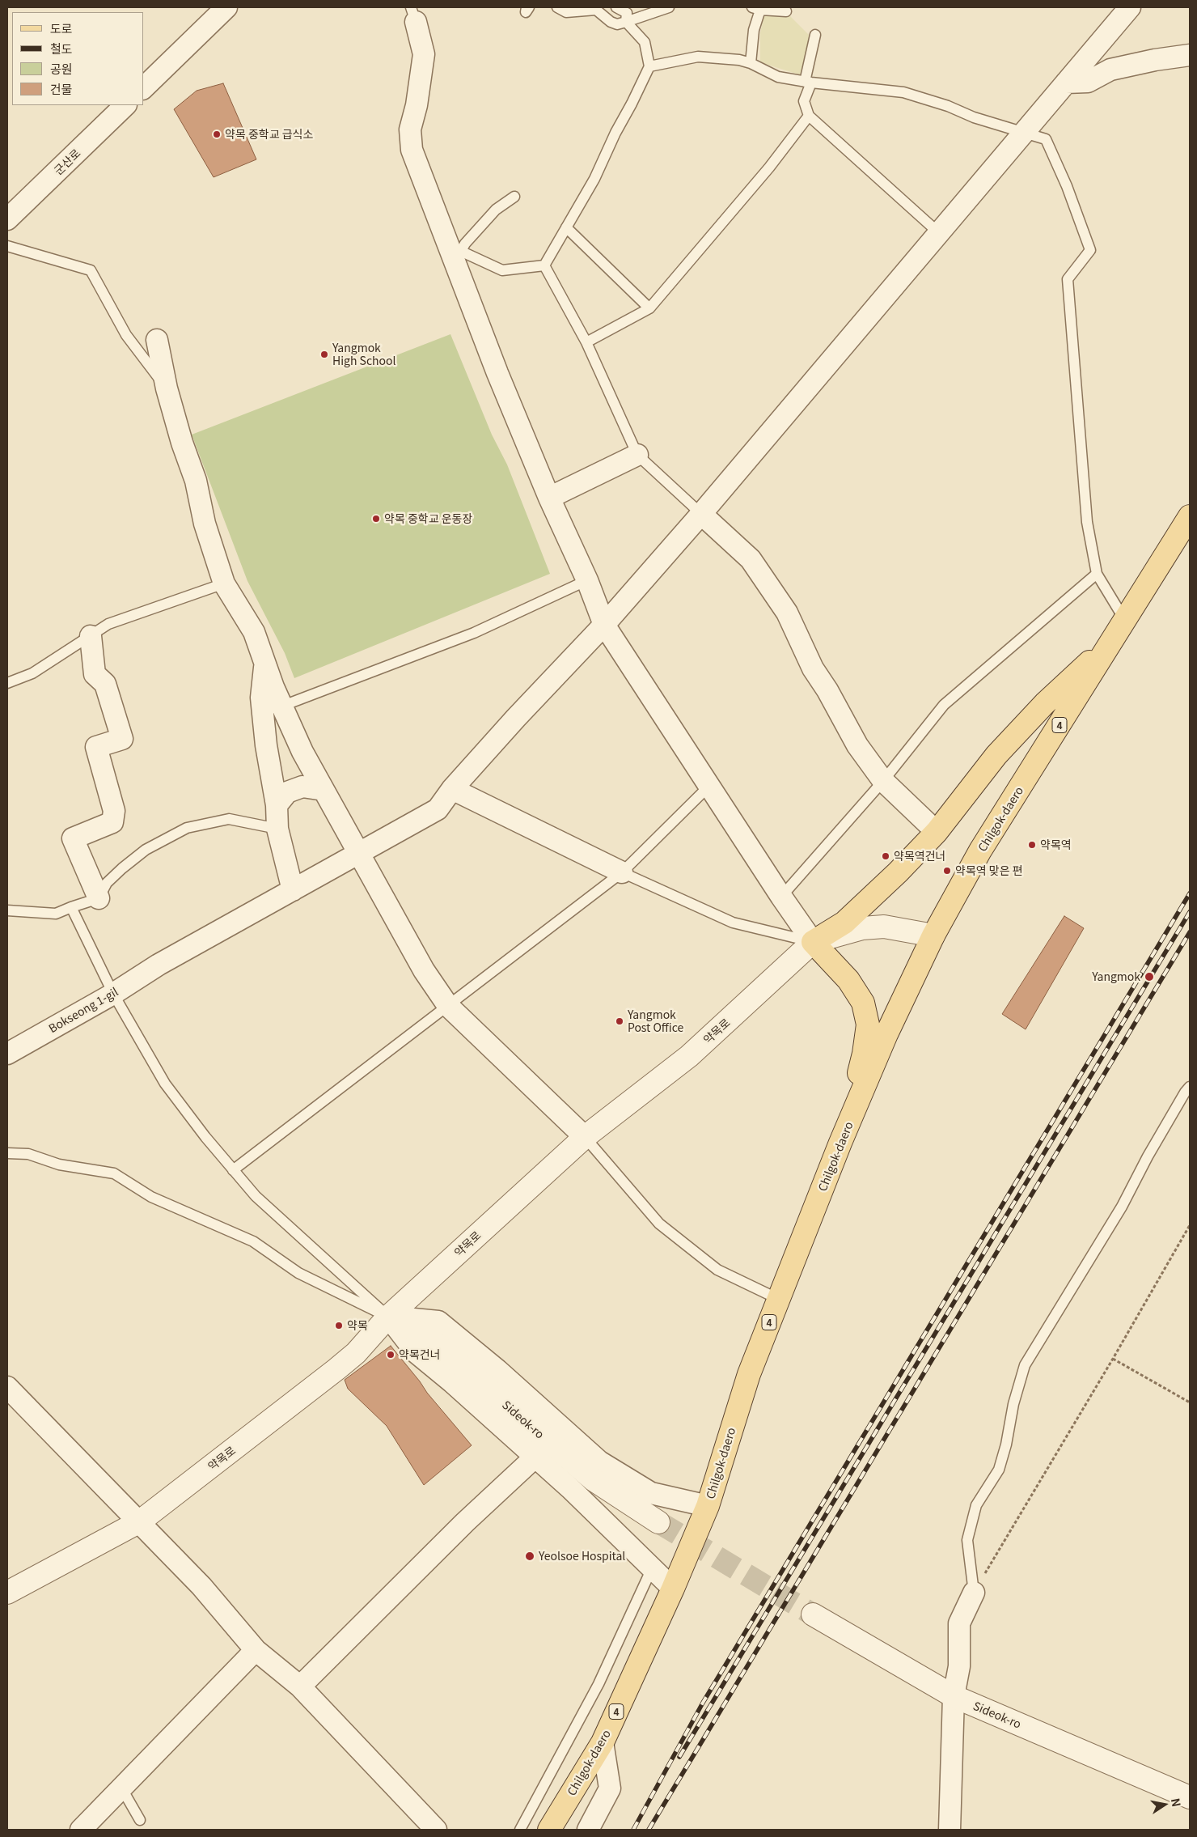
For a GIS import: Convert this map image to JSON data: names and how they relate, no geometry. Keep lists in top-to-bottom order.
{
  "streets": {
    "main road": ["4", "Chilgok-daero"],
    "street": [
      "군산로",
      "Bokseong 1-gil",
      "약목로",
      "Sideok-ro"
    ]
  },
  "crossings": [
    ["Chilgok-daero", "약목로"],
    ["약목로", "Sideok-ro"]
  ],
  "places": [
    "약목 중학교 급식소",
    "Yangmok High School",
    "약목 중학교 운동장",
    "약목역",
    "약목역건너",
    "약목역 맞은 편",
    "Yangmok",
    "Yangmok Post Office",
    "약목",
    "약목건너",
    "Yeolsoe Hospital"
  ],
  "legend": [
    "도로",
    "철도",
    "공원",
    "건물"
  ],
  "north": "right"
}
